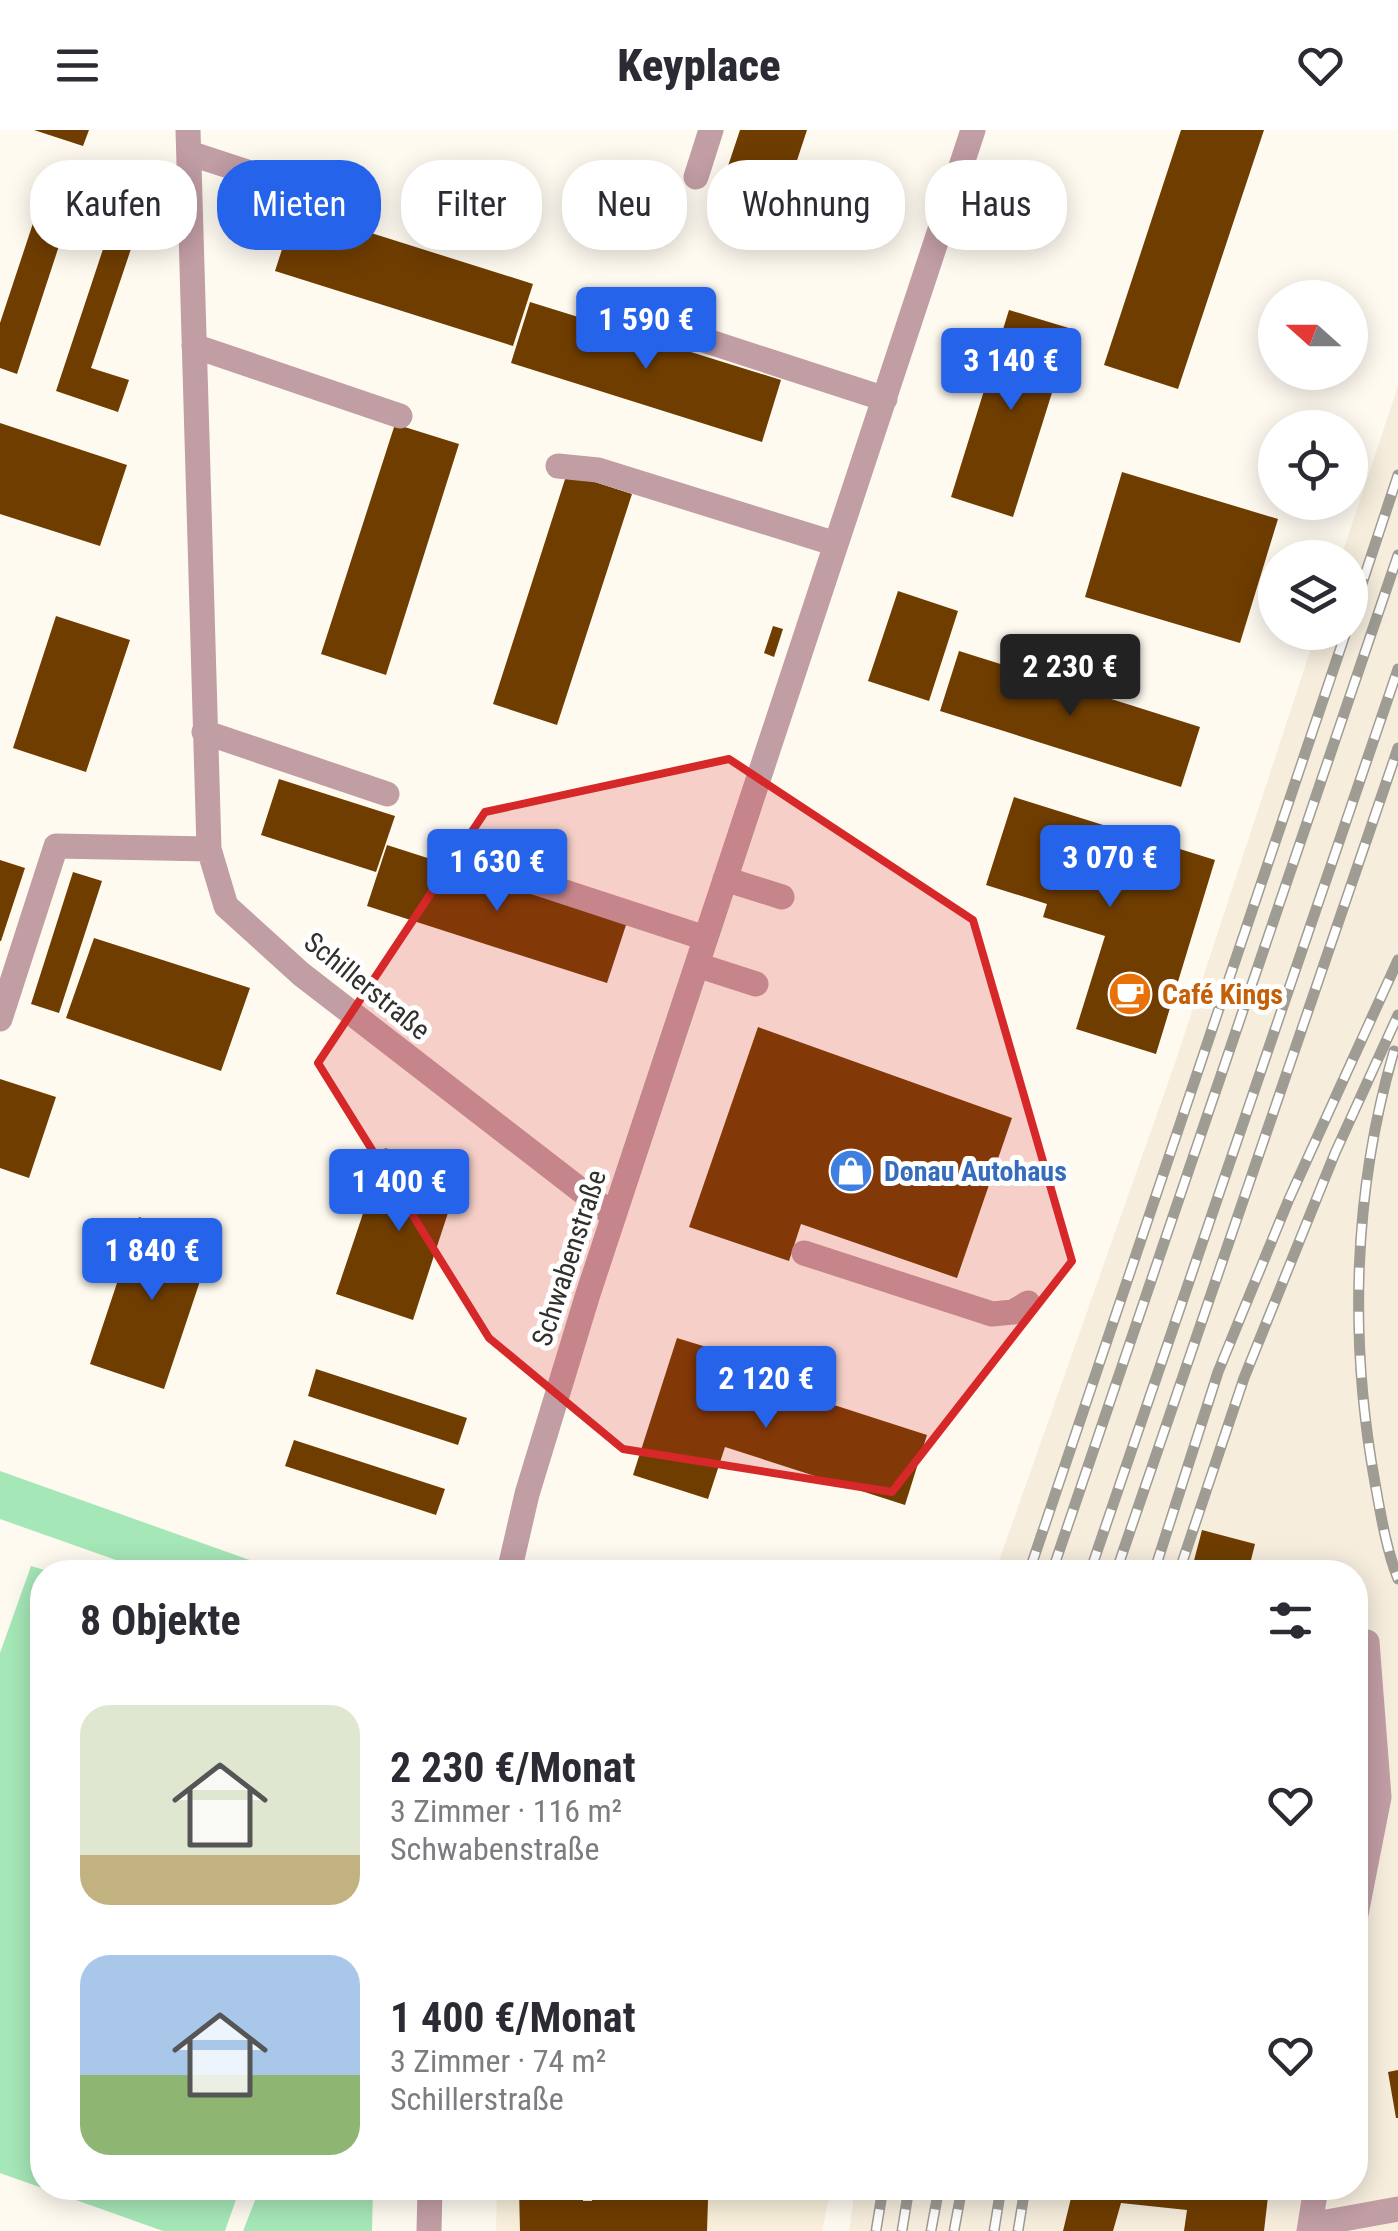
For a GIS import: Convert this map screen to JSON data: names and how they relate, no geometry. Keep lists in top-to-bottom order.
{
  "streets": {
    "street": ["Schillerstraße", "Schwabenstraße"]
  },
  "crossings": [
    ["Schillerstraße", "Schwabenstraße"]
  ],
  "places": {
    "cafe": ["Café Kings"],
    "shop": ["Donau Autohaus"]
  },
  "north": "left",
  "page": {
    "header": "Keyplace",
    "chip": [
      "Kaufen",
      "Mieten",
      "Filter",
      "Neu",
      "Wohnung",
      "Haus"
    ],
    "price": [
      "1 590 €",
      "3 140 €",
      "2 230 €",
      "3 070 €",
      "1 630 €",
      "1 400 €",
      "1 840 €",
      "2 120 €"
    ],
    "heading": "8 Objekte",
    "list": [
      {
        "name": "2 230 €/Monat",
        "note": "3 Zimmer · 116 m² · Schwabenstraße"
      },
      {
        "name": "1 400 €/Monat",
        "note": "3 Zimmer · 74 m² · Schillerstraße"
      }
    ]
  }
}
